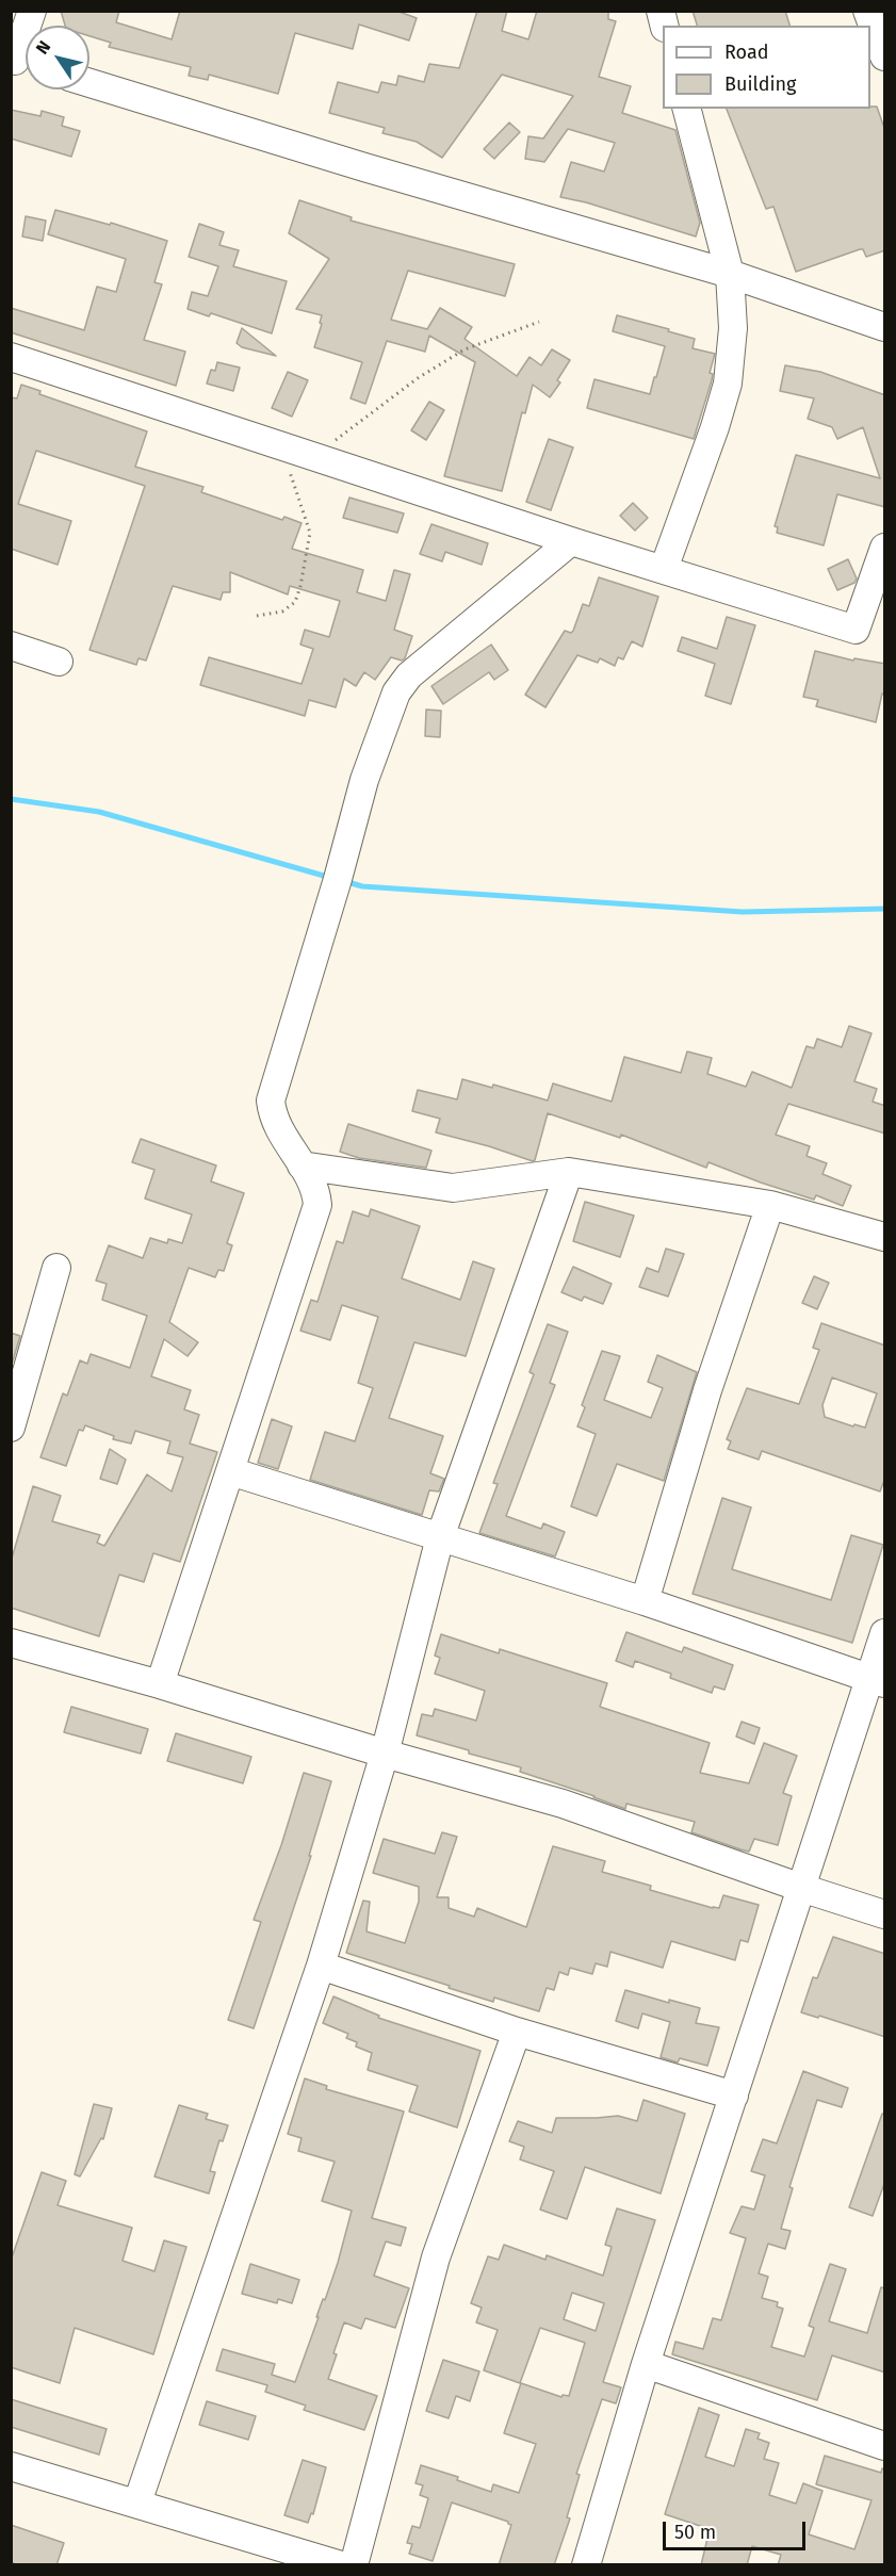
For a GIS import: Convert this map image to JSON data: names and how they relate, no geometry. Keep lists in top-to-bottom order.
{
  "legend": ["Road", "Building"],
  "scale_bar": "50 m",
  "north": "top left"
}
